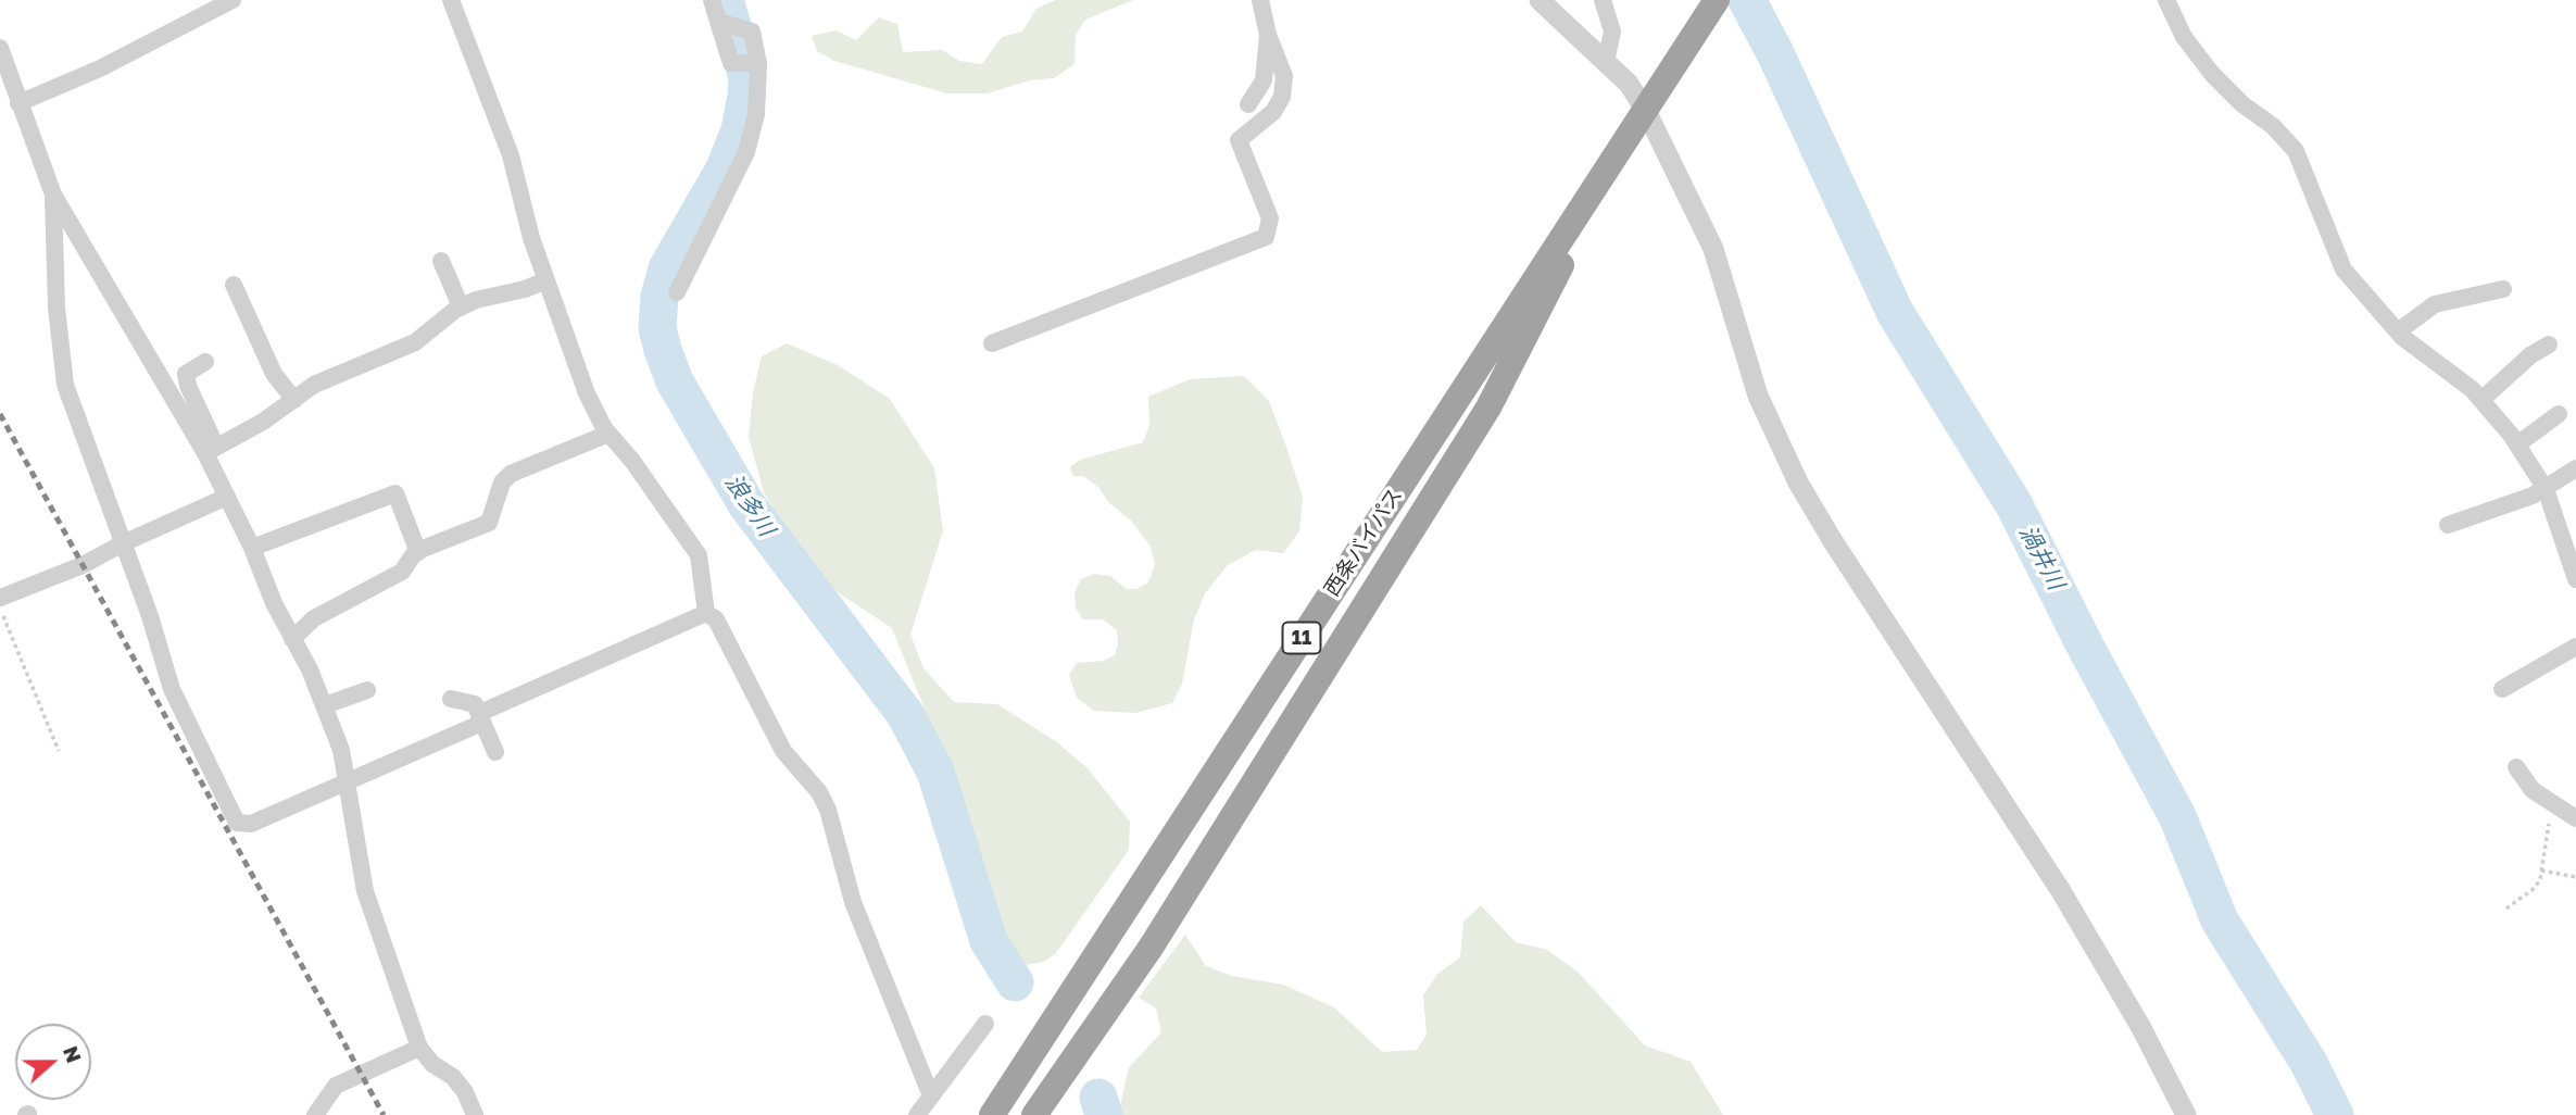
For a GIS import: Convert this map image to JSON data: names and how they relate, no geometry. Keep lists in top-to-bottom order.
{
  "streets": {
    "highway": ["西条バイパス", "11"]
  },
  "water": ["浪多川", "渦井川"],
  "north": "right"
}
